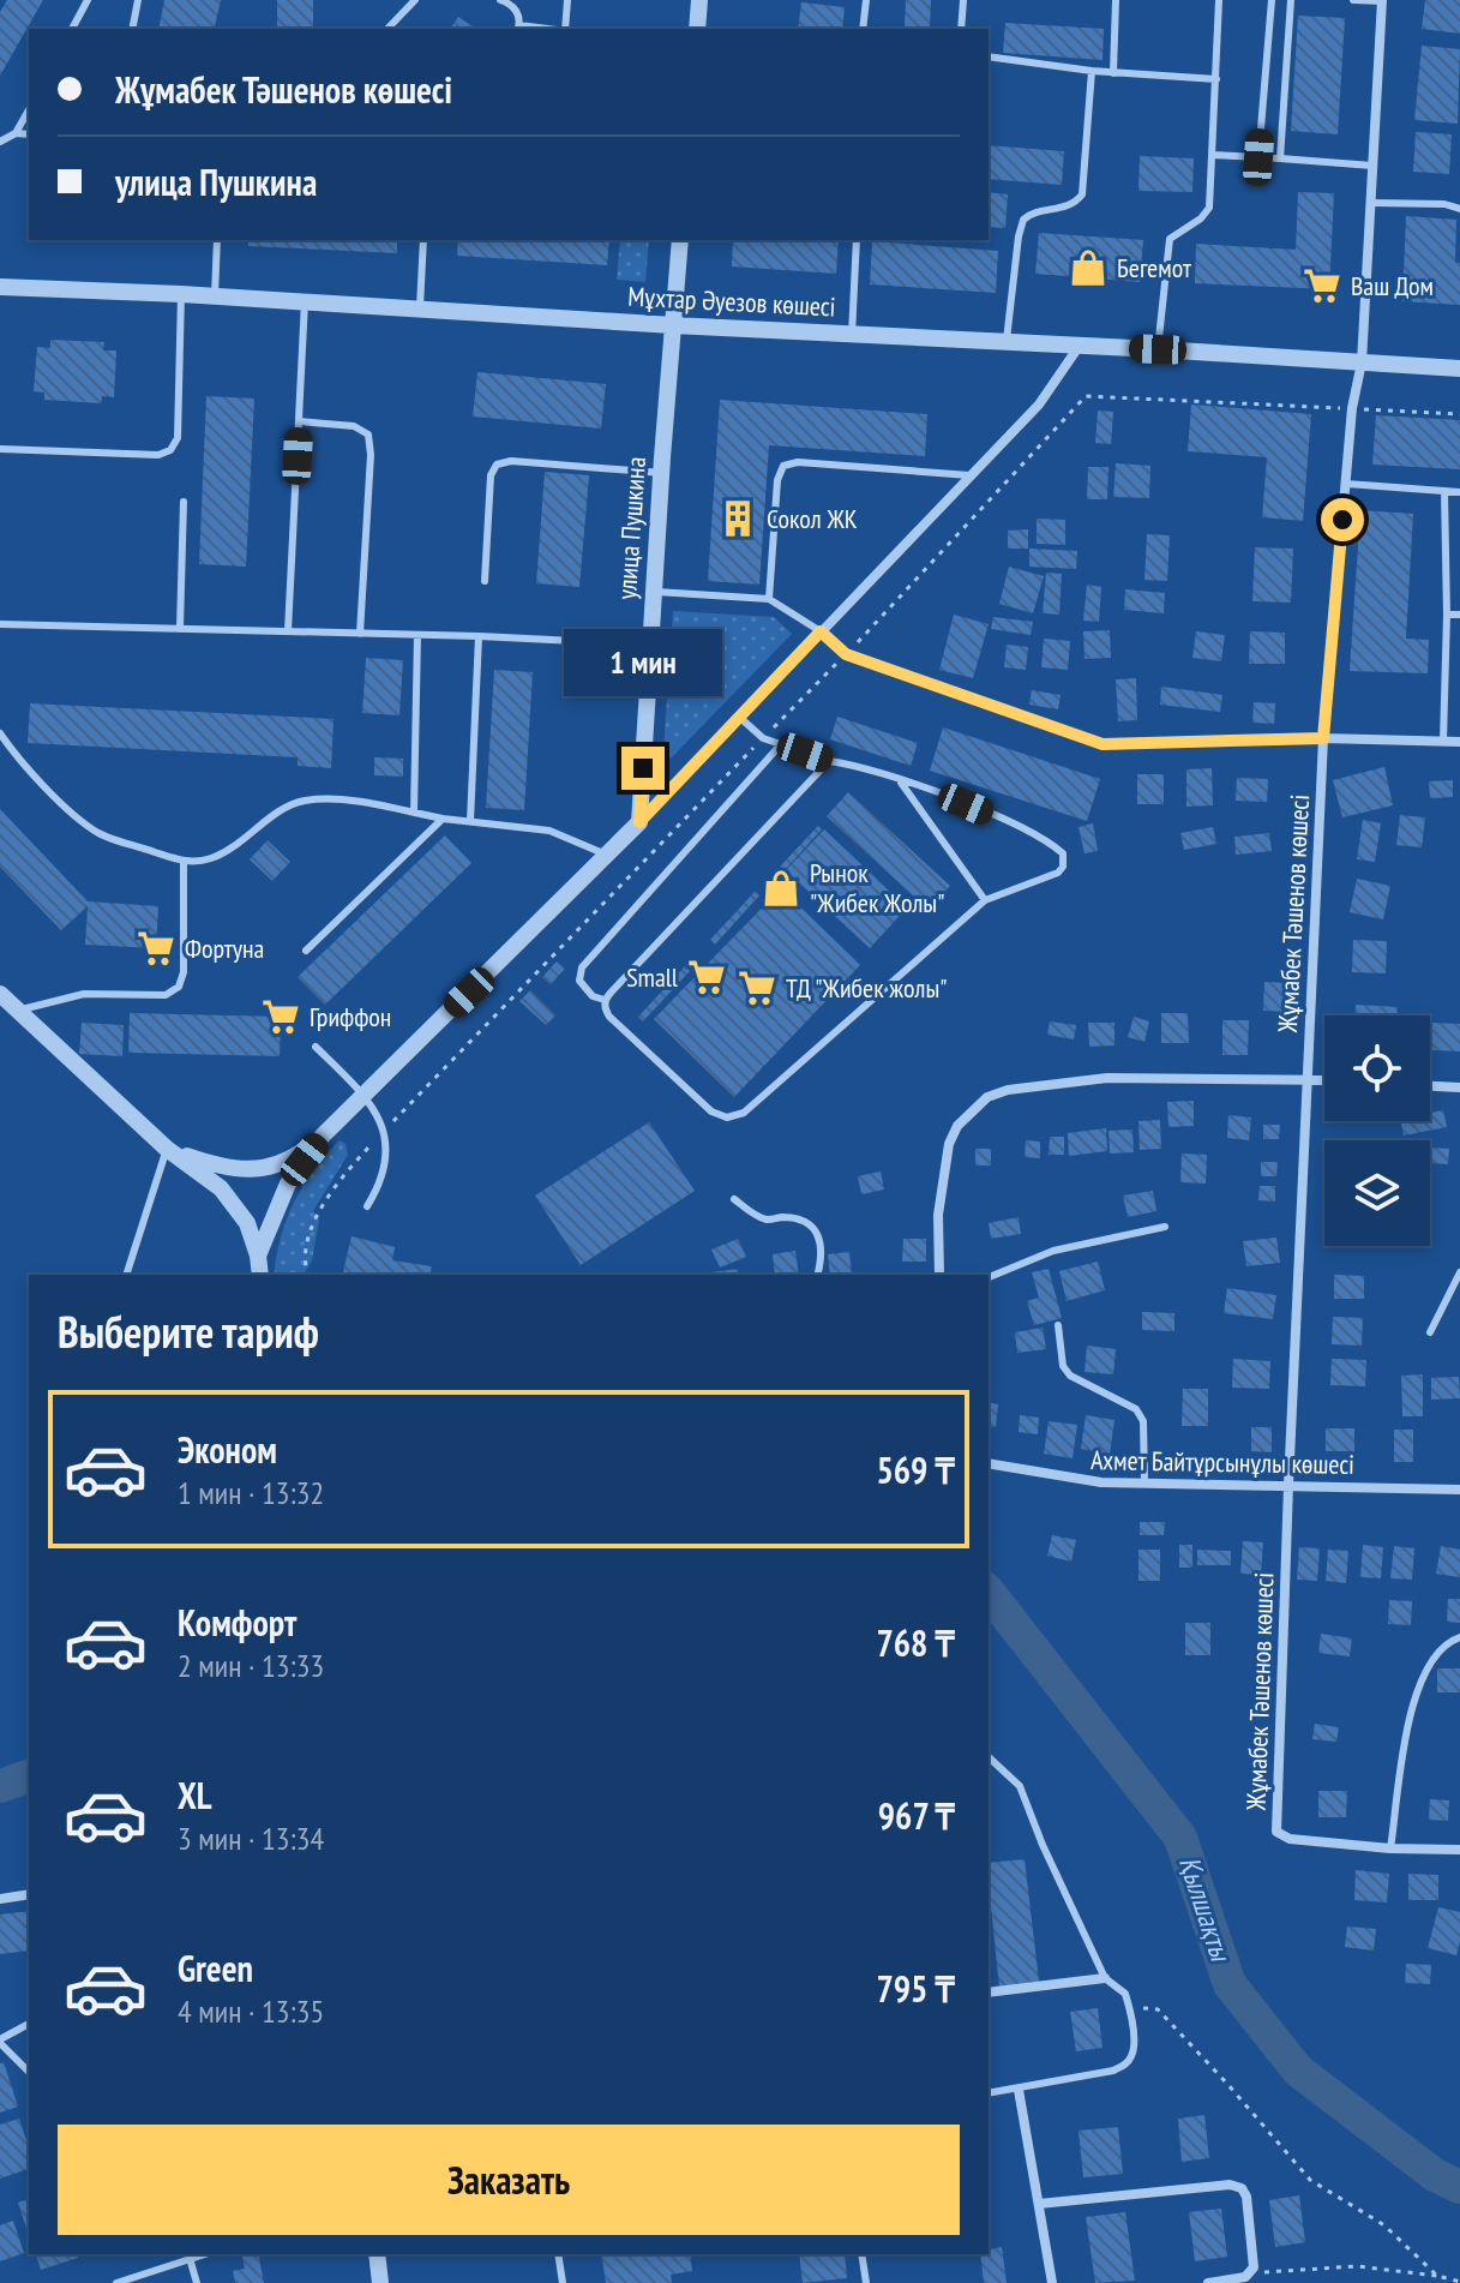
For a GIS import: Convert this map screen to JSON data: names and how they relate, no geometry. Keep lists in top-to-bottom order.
{
  "streets": {
    "street": [
      "Мұхтар Әуезов көшесі",
      "улица Пушкина",
      "Жұмабек Тәшенов көшесі",
      "Ахмет Байтұрсынұлы көшесі"
    ]
  },
  "crossings": [
    ["Мұхтар Әуезов көшесі", "улица Пушкина"],
    ["Мұхтар Әуезов көшесі", "Жұмабек Тәшенов көшесі"],
    ["Жұмабек Тәшенов көшесі", "Ахмет Байтұрсынұлы көшесі"]
  ],
  "water": ["Қылшақты"],
  "places": {
    "shop": ["Бегемот", "Рынок \"Жибек Жолы\""],
    "supermarket": [
      "Ваш Дом",
      "Фортуна",
      "Small",
      "ТД \"Жибек жолы\"",
      "Гриффон"
    ],
    "building": ["Сокол ЖК"]
  },
  "page": {
    "banner": ["Жұмабек Тәшенов көшесі", "улица Пушкина"],
    "bubble": "1 мин",
    "heading": "Выберите тариф",
    "list": [
      {
        "name": "Эконом",
        "note": "1 мин · 13:32",
        "value": "569 ₸"
      },
      {
        "name": "Комфорт",
        "note": "2 мин · 13:33",
        "value": "768 ₸"
      },
      {
        "name": "XL",
        "note": "3 мин · 13:34",
        "value": "967 ₸"
      },
      {
        "name": "Green",
        "note": "4 мин · 13:35",
        "value": "795 ₸"
      }
    ],
    "buttons": "Заказать"
  }
}
